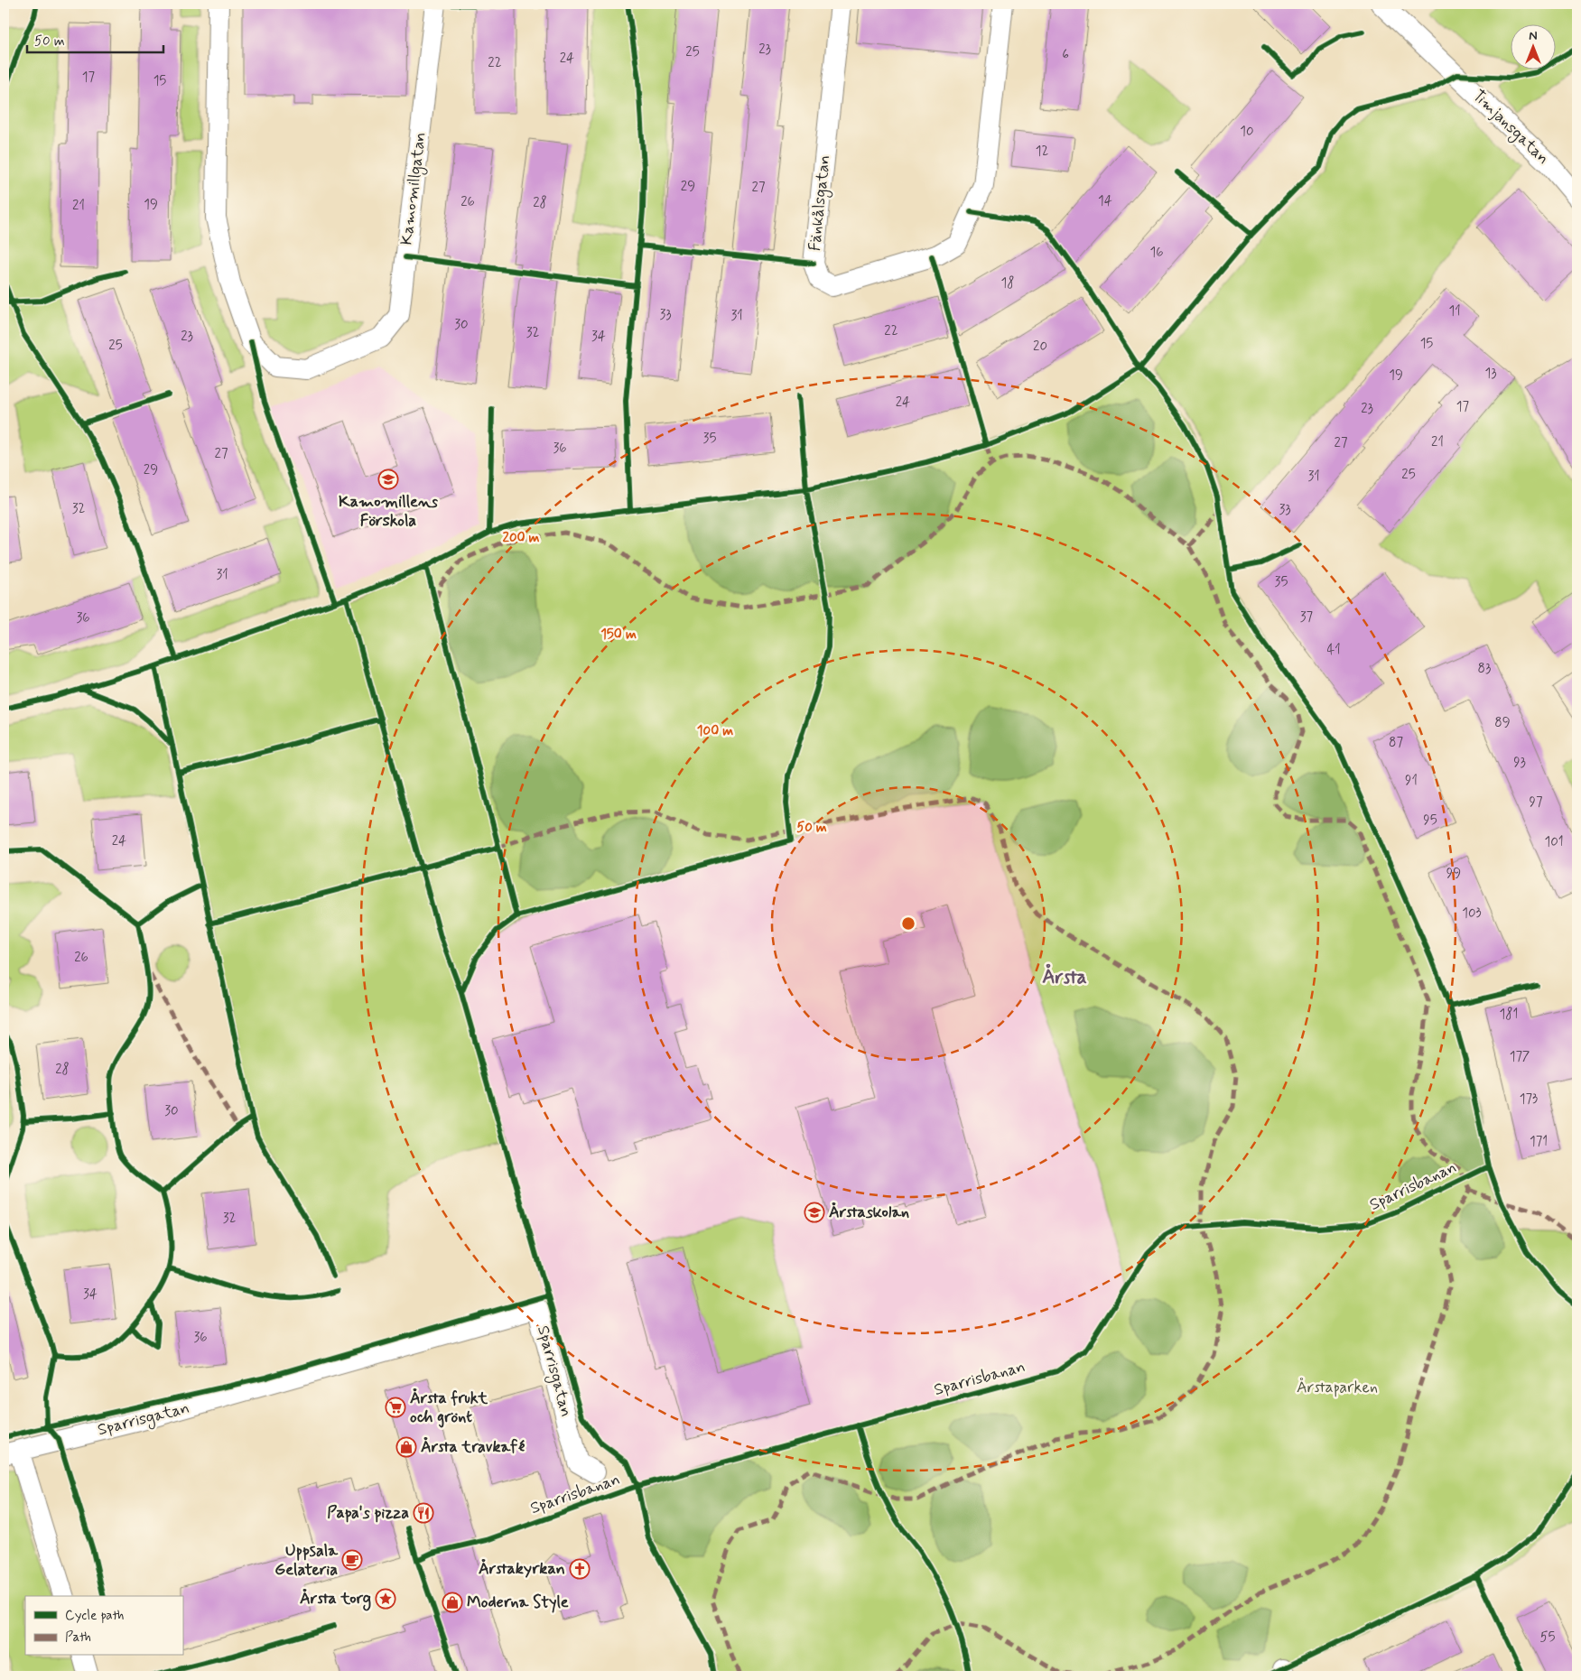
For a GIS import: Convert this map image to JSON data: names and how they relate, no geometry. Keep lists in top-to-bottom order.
{
  "streets": {
    "street": [
      "Timjansgatan",
      "Kamomillgatan",
      "Fänkålsgatan",
      "Sparrisgatan"
    ],
    "cycle path": ["Sparrisbanan"]
  },
  "districts": ["Årsta"],
  "parks": ["Årstaparken"],
  "places": {
    "school or university": ["Kamomillens Förskola", "Årstaskolan"],
    "supermarket": ["Årsta frukt och grönt"],
    "shop": ["Årsta travkafé", "Moderna Style"],
    "restaurant": ["Papa's pizza"],
    "cafe": ["Uppsala Gelateria"],
    "church": ["Årstakyrkan"],
    "place": ["Årsta torg"]
  },
  "house_numbers": [
    "23",
    "25",
    "6",
    "24",
    "22",
    "17",
    "15",
    "10",
    "12",
    "29",
    "27",
    "14",
    "26",
    "28",
    "19",
    "21",
    "16",
    "18",
    "11",
    "33",
    "31",
    "30",
    "22",
    "32",
    "23",
    "34",
    "15",
    "25",
    "20",
    "13",
    "19",
    "24",
    "17",
    "23",
    "35",
    "21",
    "27",
    "36",
    "27",
    "29",
    "25",
    "31",
    "32",
    "33",
    "31",
    "35",
    "37",
    "36",
    "41",
    "83",
    "89",
    "87",
    "93",
    "91",
    "97",
    "95",
    "24",
    "101",
    "99",
    "103",
    "26",
    "181",
    "177",
    "28",
    "173",
    "30",
    "171",
    "32",
    "34",
    "36",
    "55"
  ],
  "legend": ["Cycle path", "Path"],
  "scale_bar": "50 m",
  "north": "top",
  "rings": [
    "200 m",
    "150 m",
    "100 m",
    "50 m"
  ]
}
